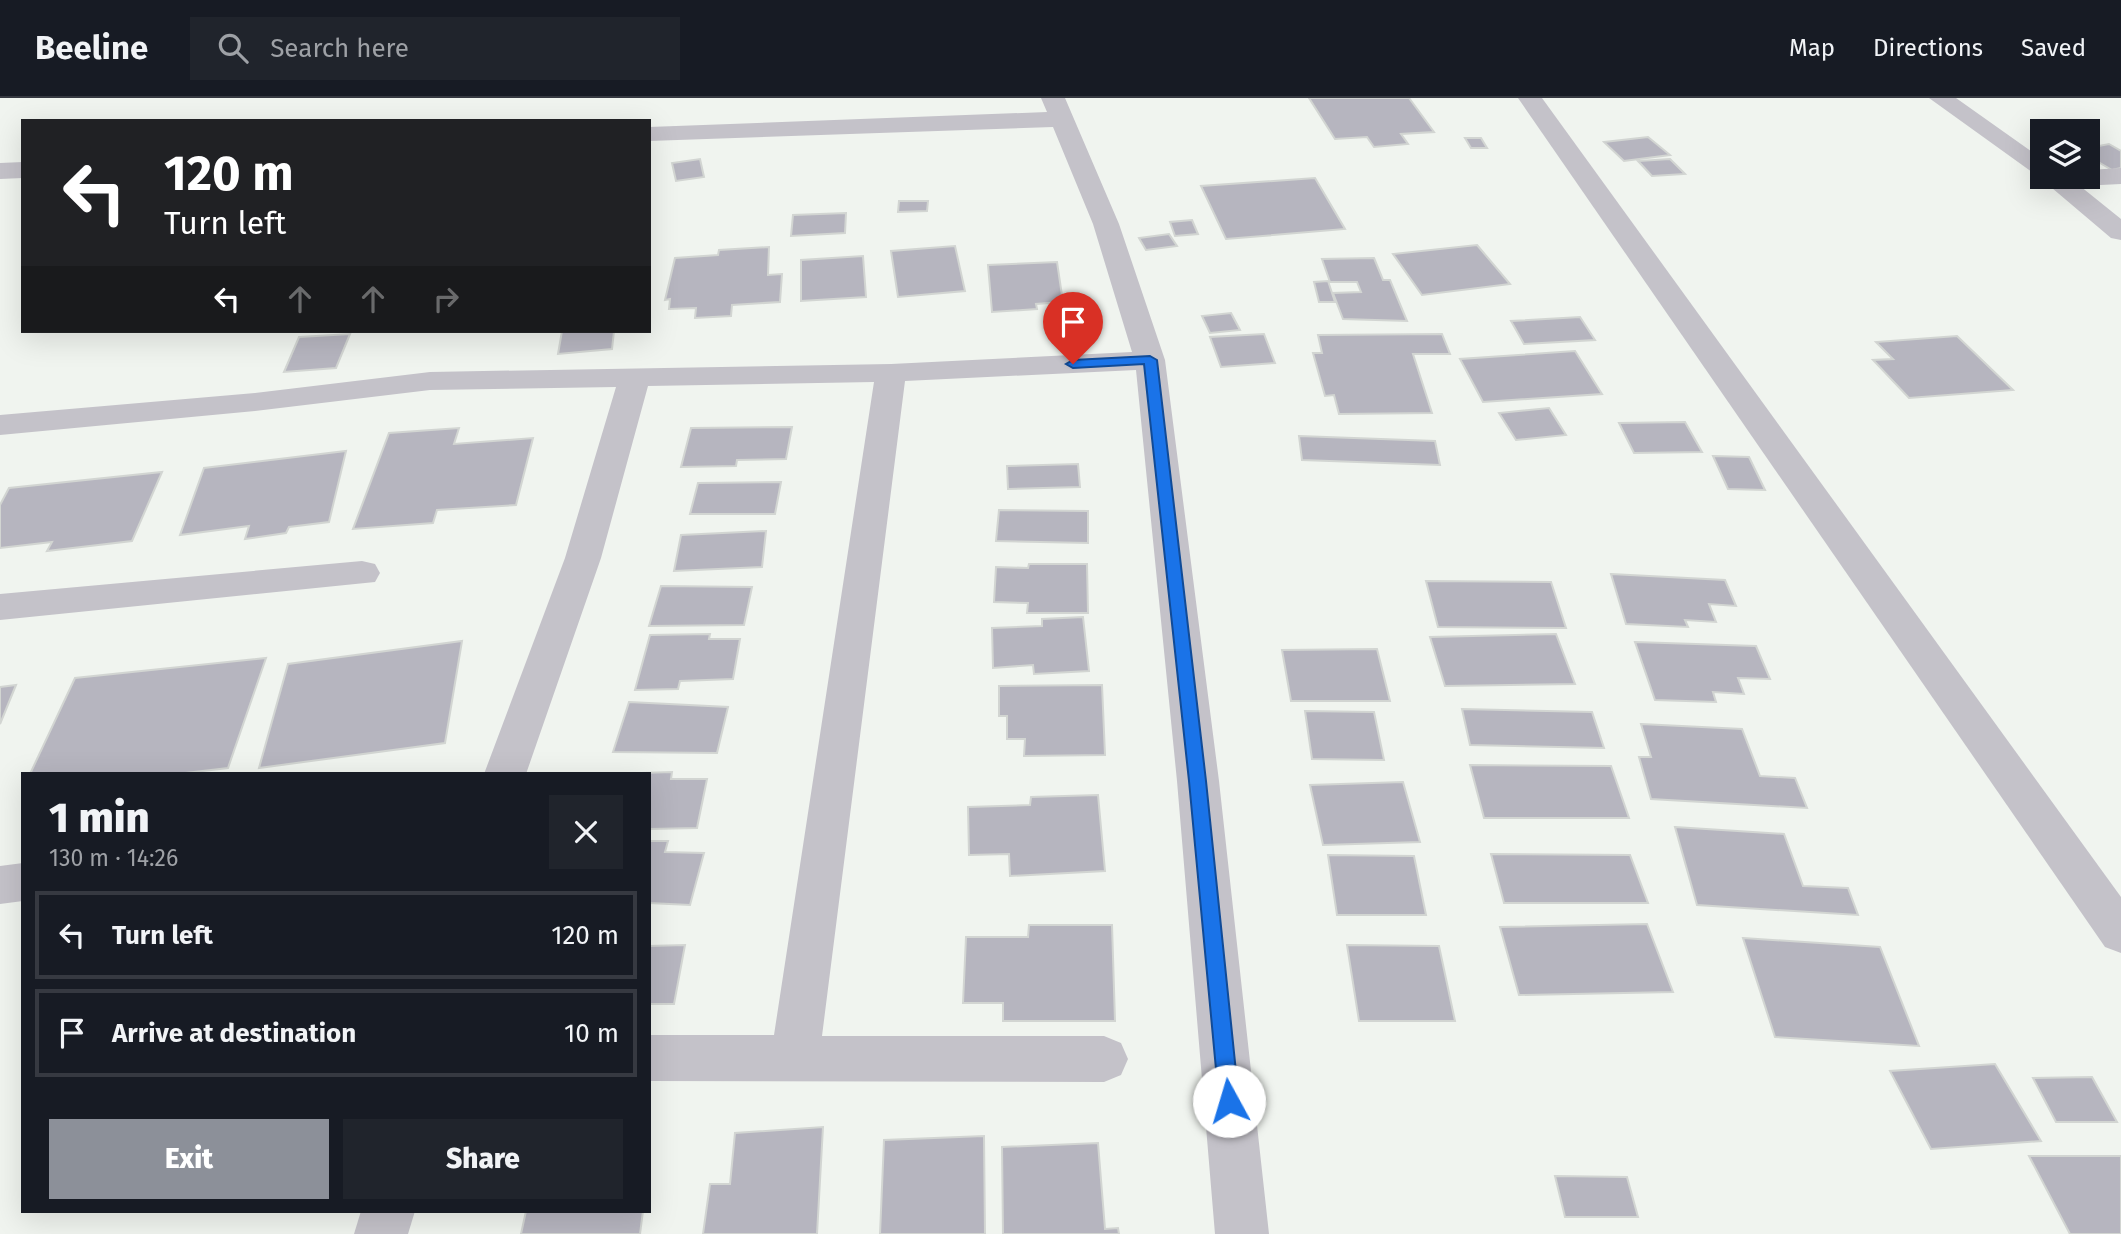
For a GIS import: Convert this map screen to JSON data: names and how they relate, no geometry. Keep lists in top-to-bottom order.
{
  "page": {
    "header": "Beeline",
    "search": "Search here",
    "nav": ["Map", "Directions", "Saved"],
    "turn": ["120 m", "Turn left"],
    "heading": ["1 min", "130 m · 14:26"],
    "list": [
      {
        "name": "Turn left",
        "value": "120 m"
      },
      {
        "name": "Arrive at destination",
        "value": "10 m"
      }
    ],
    "buttons": ["Exit", "Share"]
  }
}
